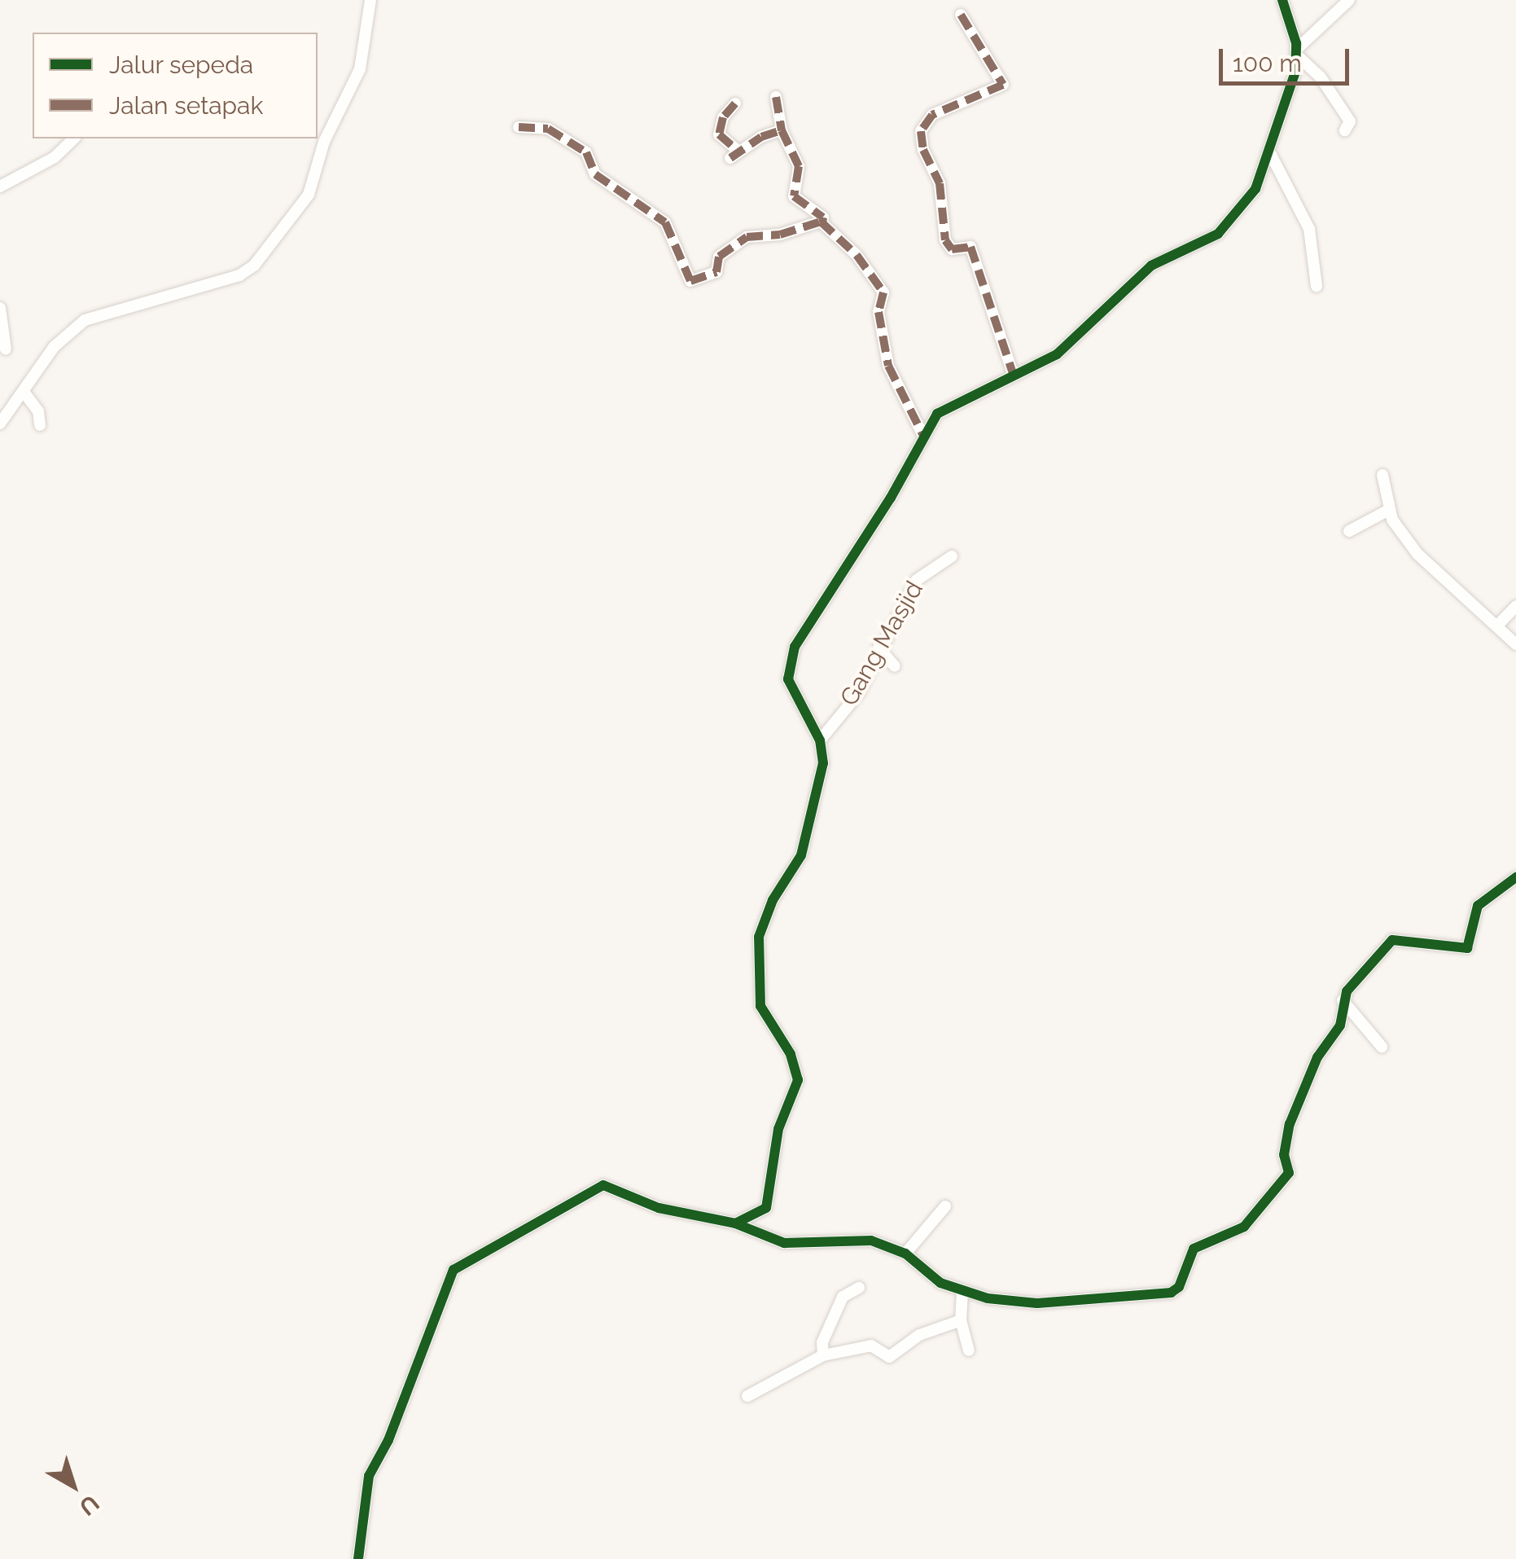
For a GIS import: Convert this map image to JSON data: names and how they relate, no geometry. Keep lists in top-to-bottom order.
{
  "streets": {
    "street": ["Gang Masjid"]
  },
  "legend": ["Jalur sepeda", "Jalan setapak"],
  "scale_bar": "100 m",
  "north": "bottom right"
}
